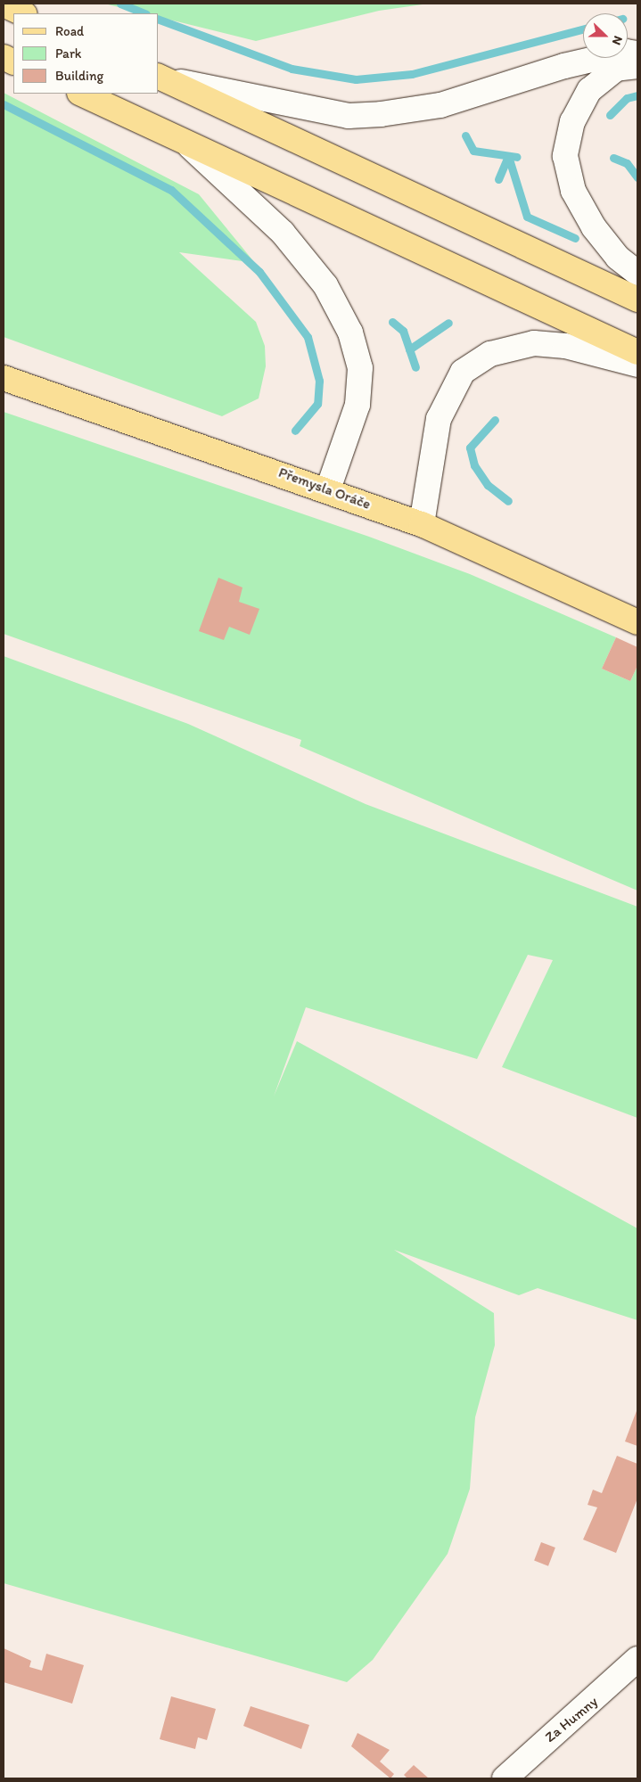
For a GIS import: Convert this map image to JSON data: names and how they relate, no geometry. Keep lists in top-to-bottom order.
{
  "streets": {
    "main road": ["Přemysla Oráče"],
    "street": ["Za Humny"]
  },
  "legend": ["Road", "Park", "Building"],
  "north": "right"
}
